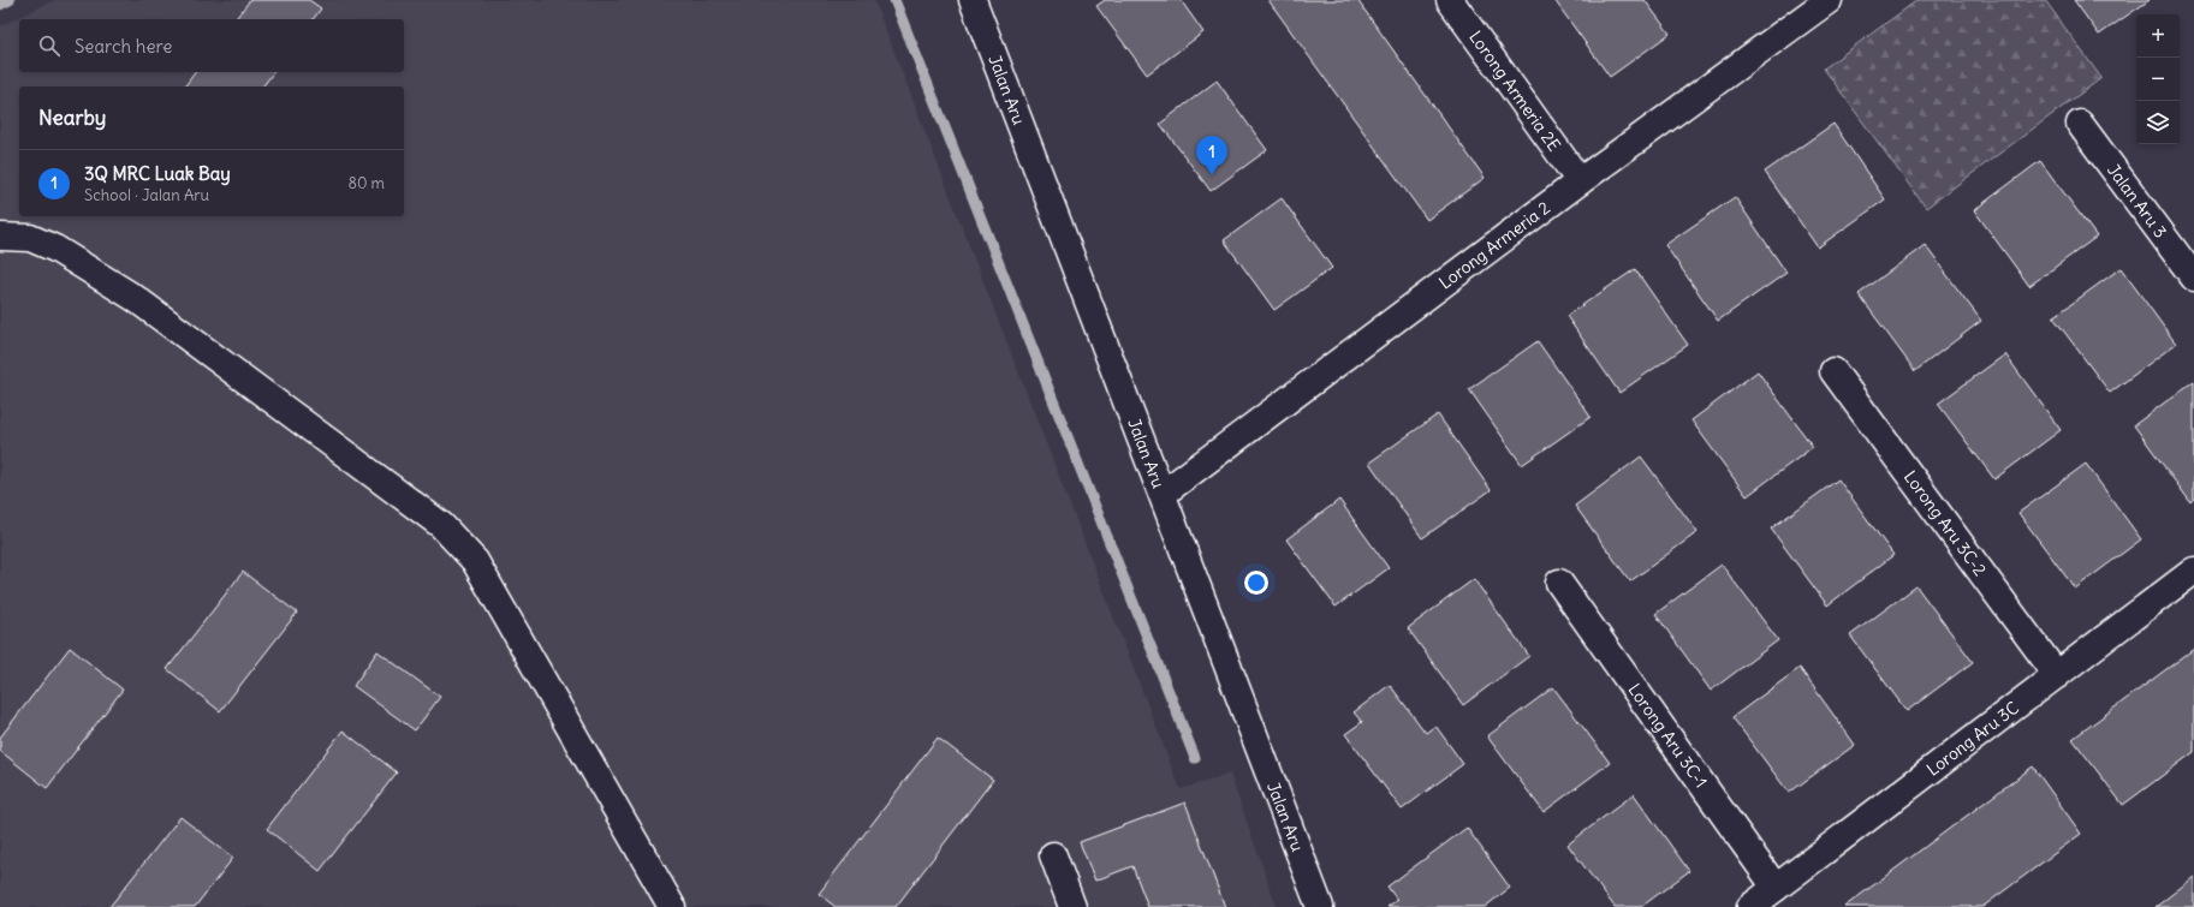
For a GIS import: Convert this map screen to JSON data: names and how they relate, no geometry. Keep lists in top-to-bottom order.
{
  "streets": {
    "street": [
      "Jalan Aru",
      "Lorong Armeria 2E",
      "Jalan Aru 3",
      "Lorong Armeria 2",
      "Lorong Aru 3C-2",
      "Lorong Aru 3C-1",
      "Lorong Aru 3C"
    ]
  },
  "crossings": [
    ["Jalan Aru", "Lorong Armeria 2"],
    ["Lorong Armeria 2E", "Lorong Armeria 2"],
    ["Lorong Aru 3C-2", "Lorong Aru 3C"],
    ["Lorong Aru 3C-1", "Lorong Aru 3C"]
  ],
  "page": {
    "map_buttons": ["+", "−"],
    "search": "Search here",
    "heading": "Nearby",
    "pins": "1",
    "list": [
      {
        "mark": "1",
        "name": "3Q MRC Luak Bay",
        "note": "School · Jalan Aru",
        "value": "80 m"
      }
    ]
  }
}
